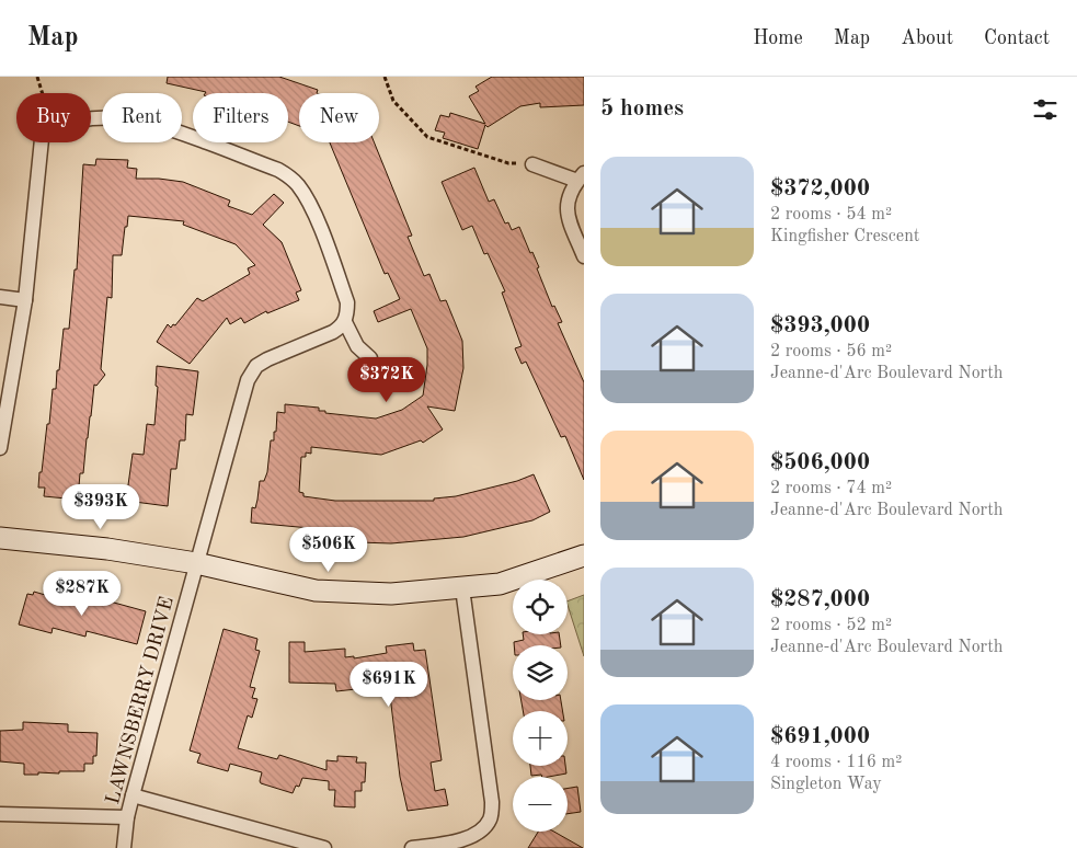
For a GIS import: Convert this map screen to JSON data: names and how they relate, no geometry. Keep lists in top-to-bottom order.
{
  "streets": {
    "street": ["LAWNSBERRY DRIVE"]
  },
  "page": {
    "header": "Map",
    "nav": [
      "Home",
      "Map",
      "About",
      "Contact"
    ],
    "heading": "5 homes",
    "chip": [
      "Buy",
      "Rent",
      "Filters",
      "New"
    ],
    "list": [
      {
        "name": "$372,000",
        "note": "2 rooms · 54 m² · Kingfisher Crescent"
      },
      {
        "name": "$393,000",
        "note": "2 rooms · 56 m² · Jeanne-d'Arc Boulevard North"
      },
      {
        "name": "$506,000",
        "note": "2 rooms · 74 m² · Jeanne-d'Arc Boulevard North"
      },
      {
        "name": "$287,000",
        "note": "2 rooms · 52 m² · Jeanne-d'Arc Boulevard North"
      },
      {
        "name": "$691,000",
        "note": "4 rooms · 116 m² · Singleton Way"
      }
    ],
    "price": [
      "$372K",
      "$393K",
      "$506K",
      "$287K",
      "$691K"
    ],
    "map_buttons": ["+", "−"]
  }
}
